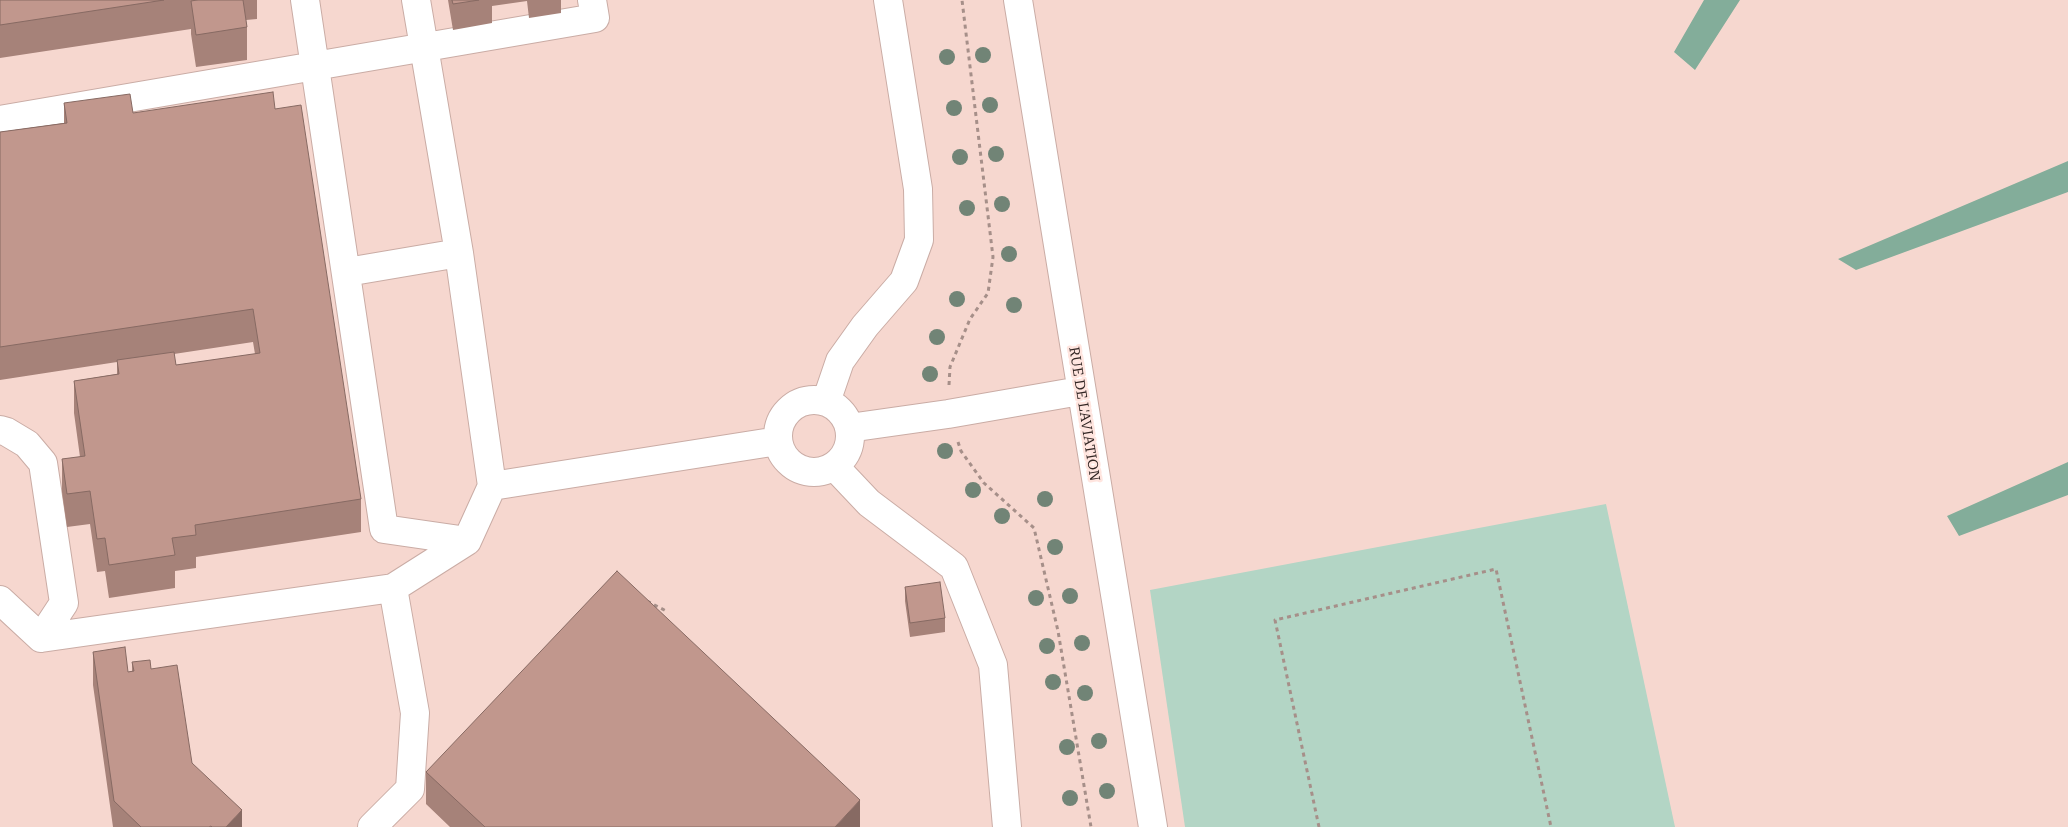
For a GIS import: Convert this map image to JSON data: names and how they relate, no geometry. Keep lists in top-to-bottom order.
{
  "streets": {
    "street": ["RUE DE L'AVIATION"]
  }
}
